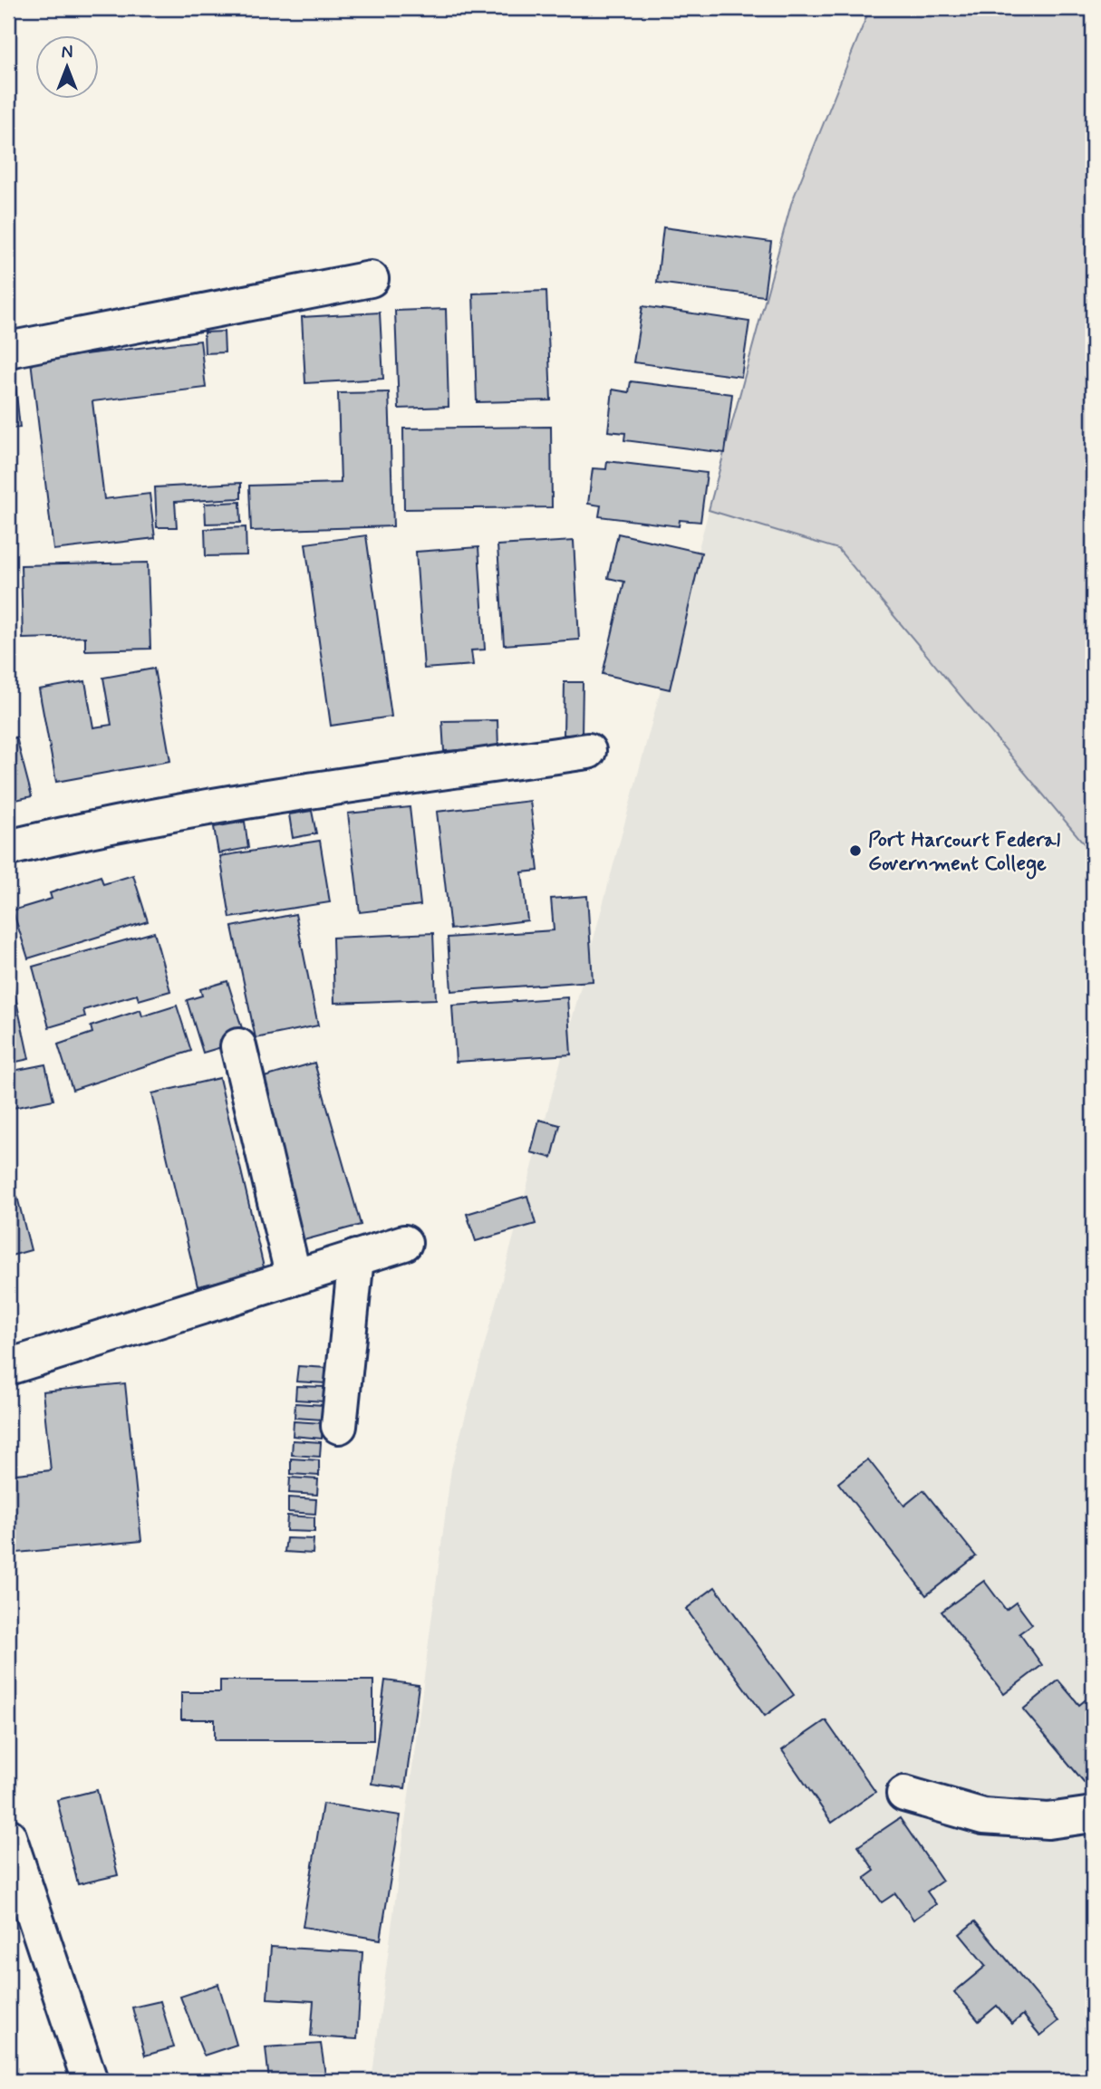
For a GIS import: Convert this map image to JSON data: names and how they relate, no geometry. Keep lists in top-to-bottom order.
{
  "places": ["Port Harcourt Federal Government College"],
  "north": "top"
}
